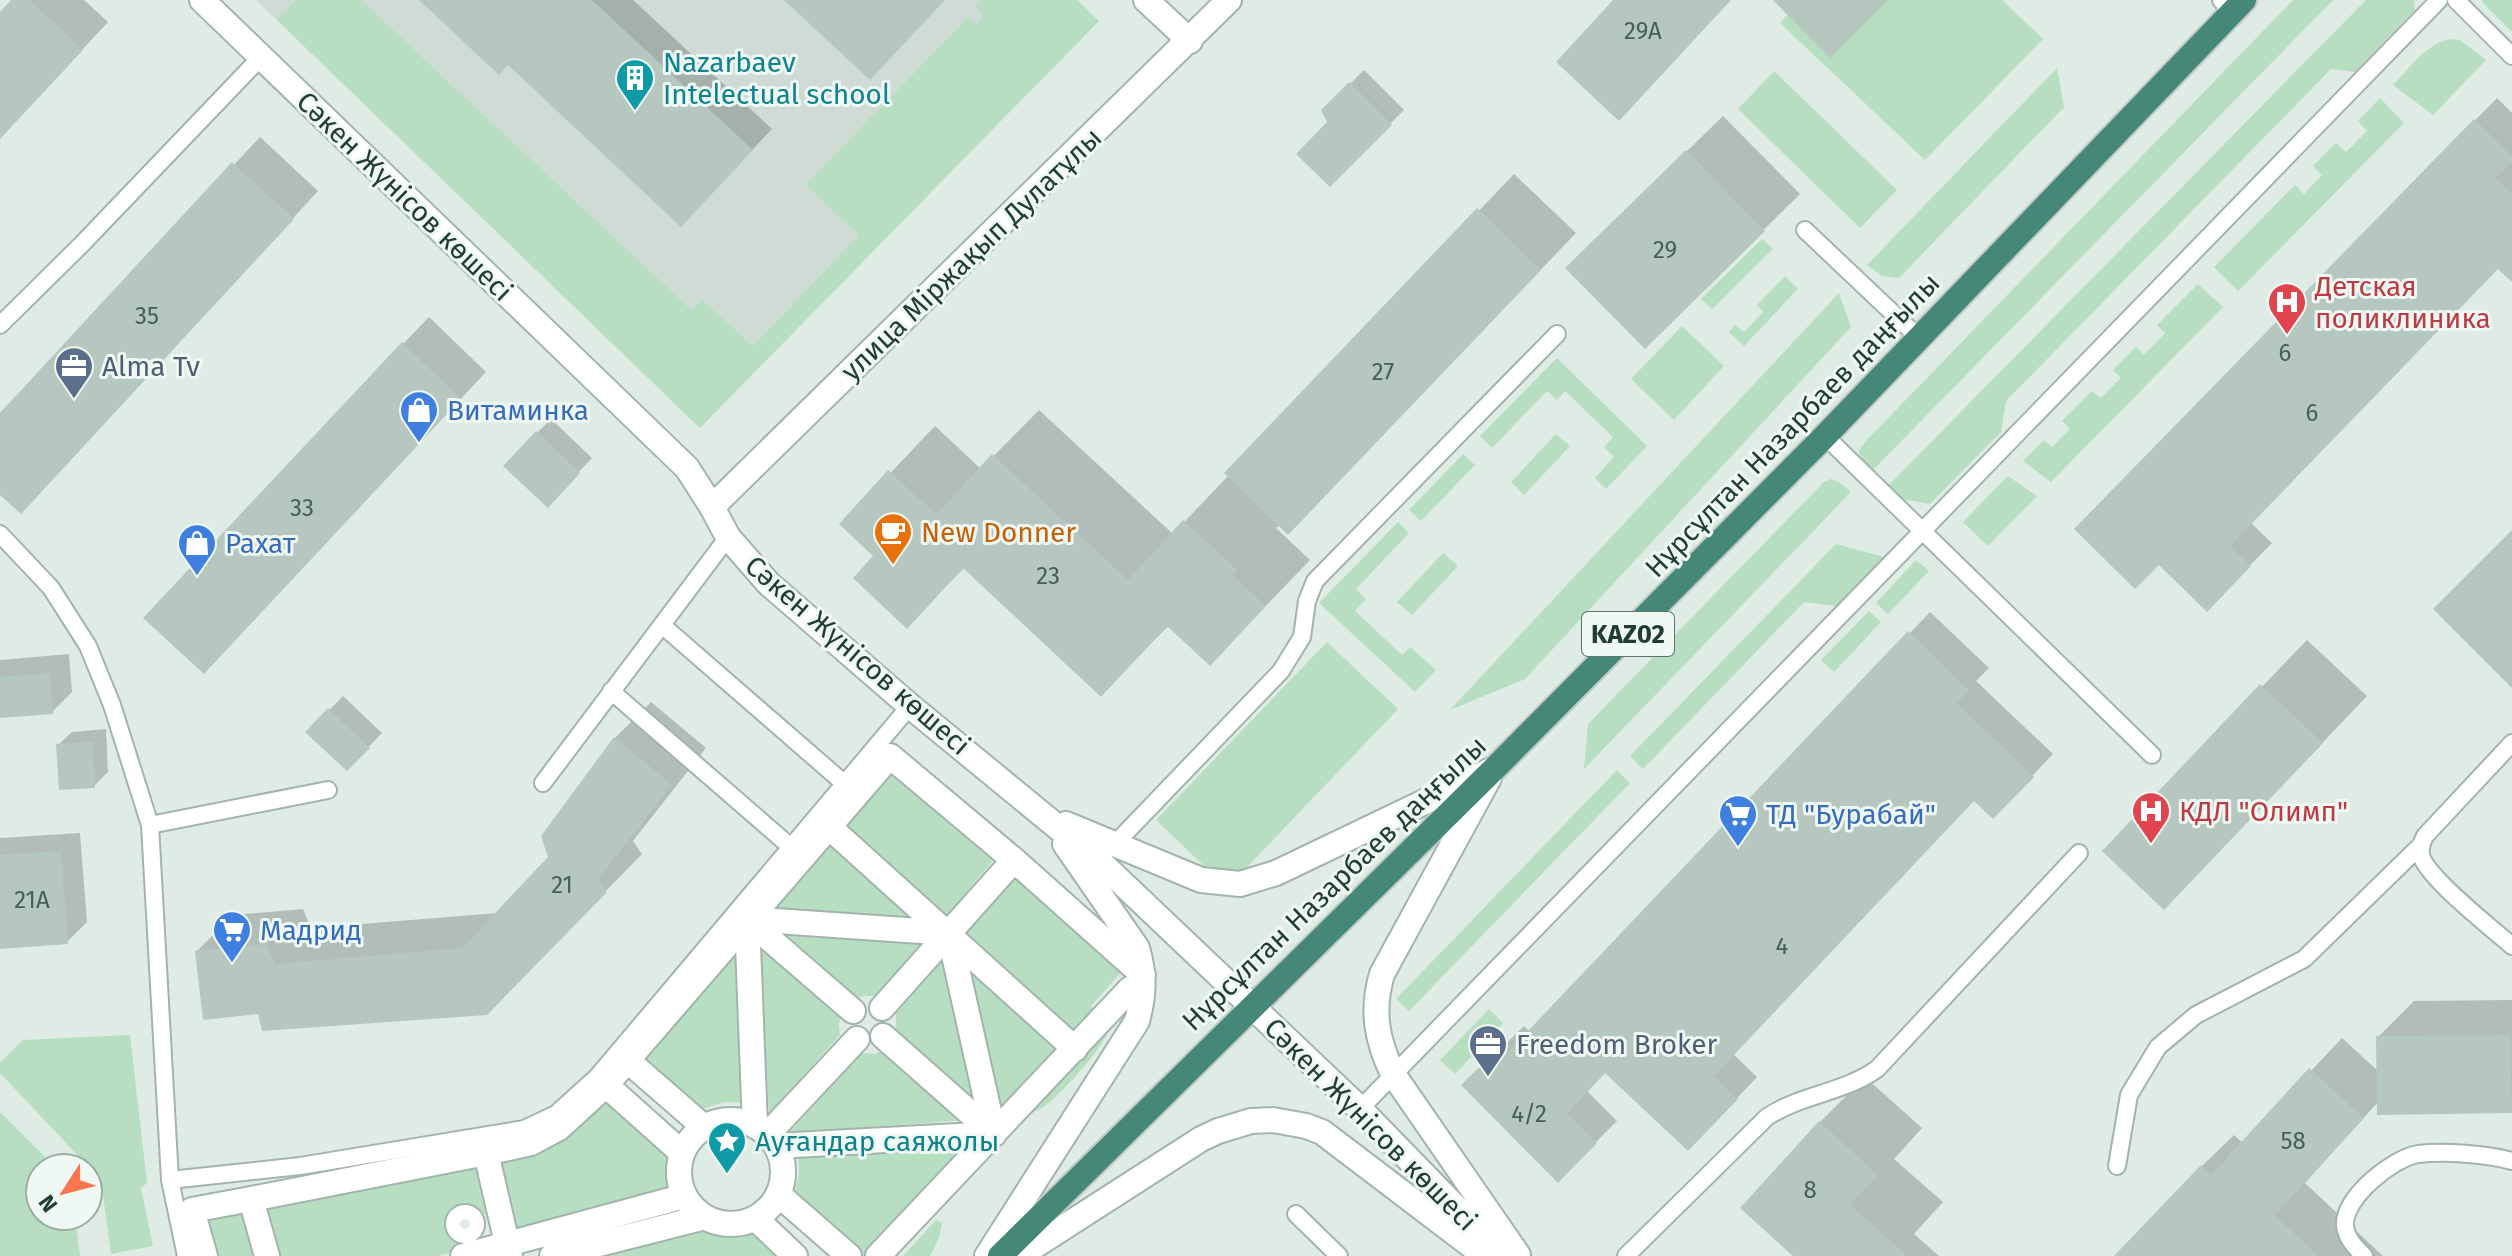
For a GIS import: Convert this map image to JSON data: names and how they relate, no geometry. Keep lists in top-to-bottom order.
{
  "streets": {
    "highway": ["Нұрсұлтан Назарбаев даңғылы", "KАZ02"],
    "street": ["Сәкен Жүнісов көшесі", "улица Міржақып Дулатұлы"]
  },
  "crossings": [
    ["Сәкен Жүнісов көшесі", "улица Міржақып Дулатұлы"],
    ["Сәкен Жүнісов көшесі", "Нұрсұлтан Назарбаев даңғылы"]
  ],
  "places": {
    "building": ["Nazarbaev Intelectual school"],
    "hospital": ["Детская поликлиника", "КДЛ \"Олимп\""],
    "office": ["Alma Tv", "Freedom Broker"],
    "shop": ["Витаминка", "Рахат"],
    "cafe": ["New Donner"],
    "supermarket": ["ТД \"Бурабай\"", "Мадрид"],
    "place": ["Ауғандар саяжолы"]
  },
  "house_numbers": [
    "29А",
    "29",
    "35",
    "6",
    "27",
    "6",
    "33",
    "23",
    "21",
    "21А",
    "4",
    "4/2",
    "58",
    "8"
  ],
  "north": "bottom left"
}
